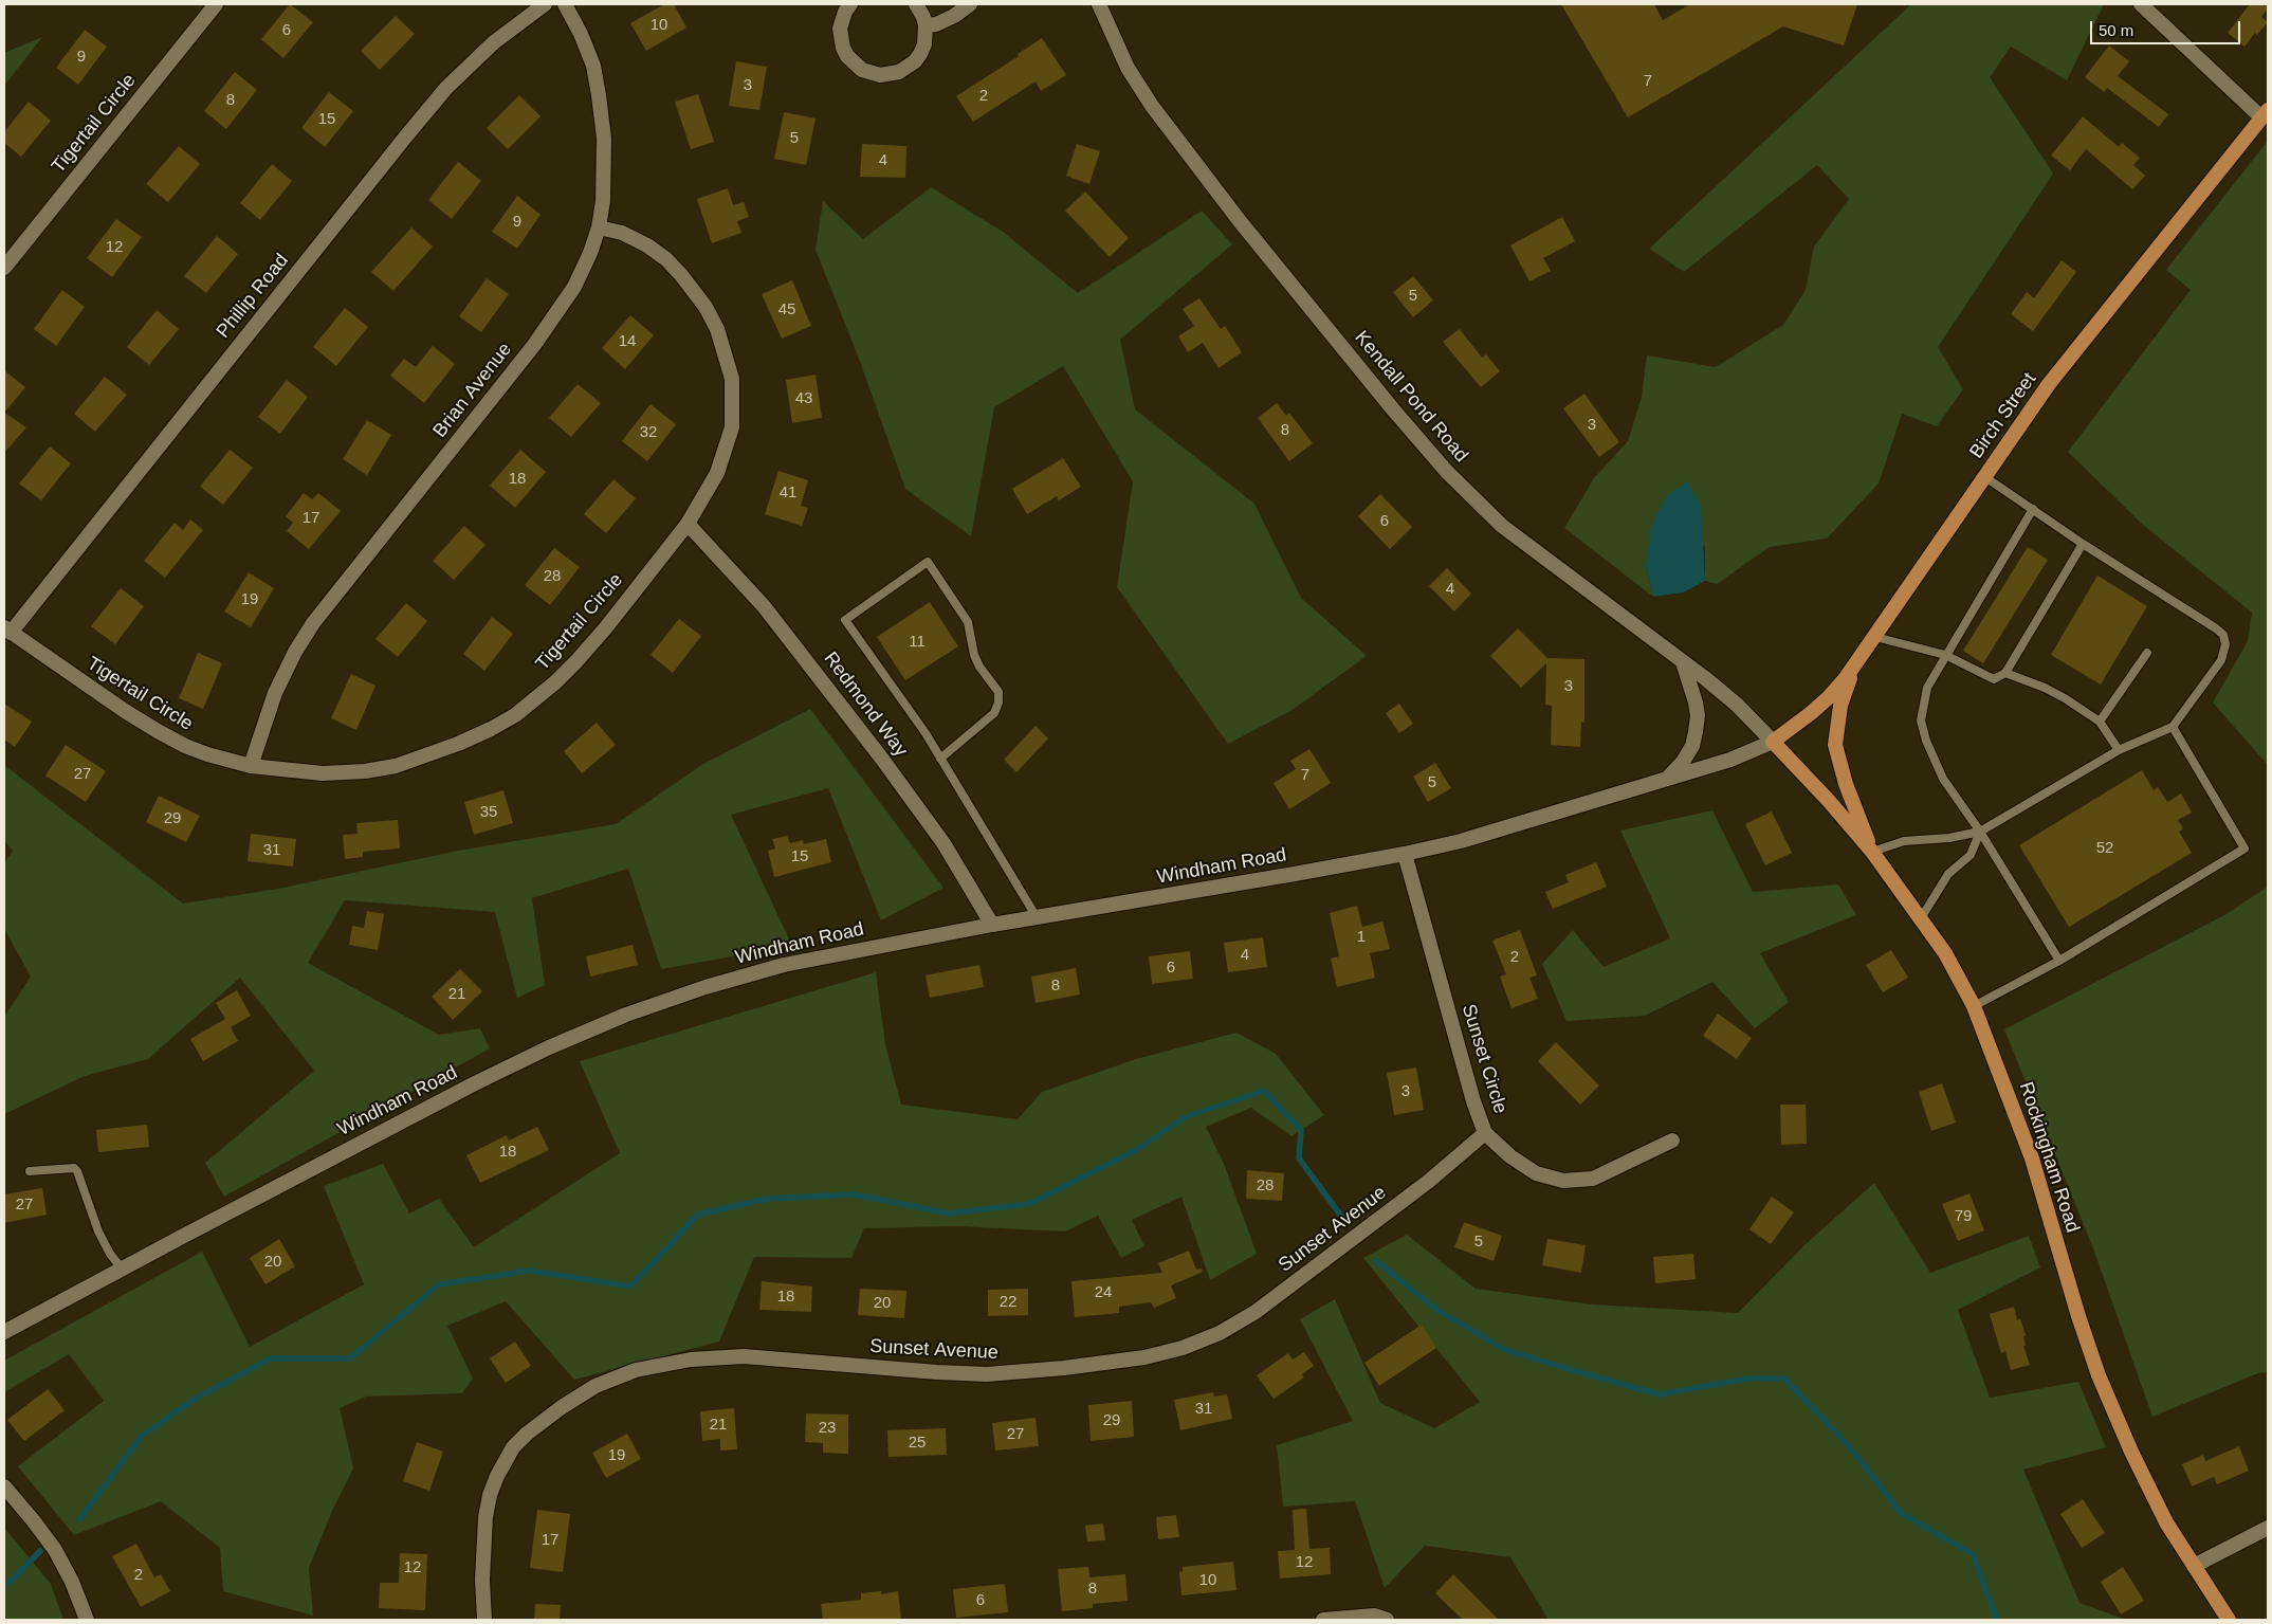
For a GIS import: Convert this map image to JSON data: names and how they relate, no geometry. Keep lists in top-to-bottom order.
{
  "streets": {
    "main road": ["Birch Street", "Rockingham Road"],
    "street": [
      "Tigertail Circle",
      "Phillip Road",
      "Brian Avenue",
      "Kendall Pond Road",
      "Redmond Way",
      "Windham Road",
      "Sunset Circle",
      "Sunset Avenue"
    ]
  },
  "crossings": [
    ["Tigertail Circle", "Phillip Road"],
    ["Tigertail Circle", "Brian Avenue"],
    ["Tigertail Circle", "Redmond Way"],
    ["Kendall Pond Road", "Birch Street"],
    ["Kendall Pond Road", "Windham Road"],
    ["Kendall Pond Road", "Rockingham Road"],
    ["Birch Street", "Windham Road"],
    ["Birch Street", "Rockingham Road"],
    ["Redmond Way", "Windham Road"],
    ["Windham Road", "Sunset Circle"],
    ["Windham Road", "Rockingham Road"],
    ["Sunset Circle", "Sunset Avenue"]
  ],
  "house_numbers": [
    "10",
    "6",
    "9",
    "7",
    "3",
    "2",
    "8",
    "15",
    "5",
    "4",
    "9",
    "12",
    "5",
    "45",
    "14",
    "43",
    "3",
    "8",
    "32",
    "18",
    "41",
    "17",
    "6",
    "28",
    "4",
    "19",
    "11",
    "3",
    "27",
    "7",
    "5",
    "35",
    "29",
    "52",
    "31",
    "15",
    "1",
    "4",
    "2",
    "6",
    "8",
    "21",
    "3",
    "18",
    "28",
    "27",
    "79",
    "5",
    "20",
    "24",
    "18",
    "22",
    "20",
    "31",
    "29",
    "21",
    "23",
    "27",
    "25",
    "19",
    "17",
    "12",
    "12",
    "2",
    "10",
    "8",
    "6"
  ],
  "scale_bar": "50 m"
}
